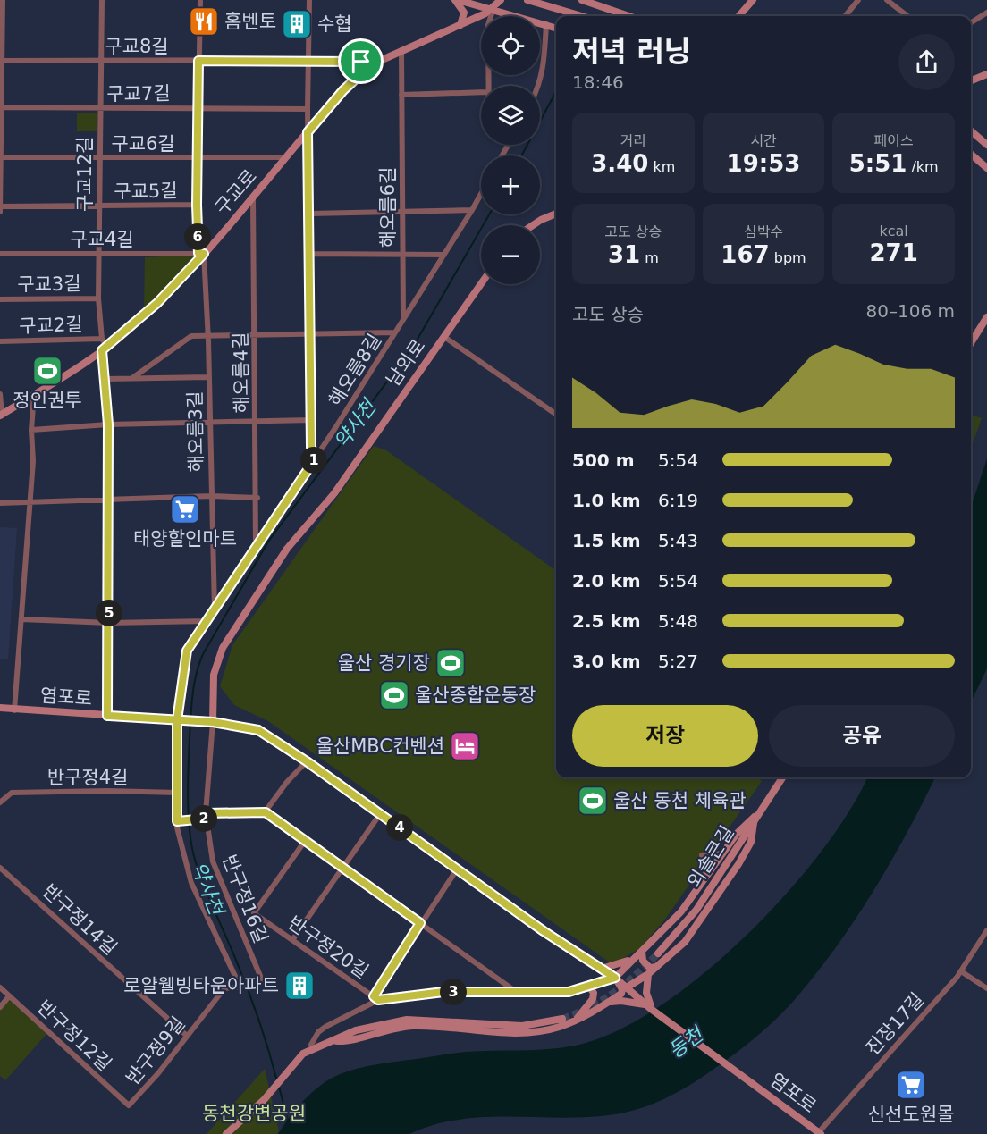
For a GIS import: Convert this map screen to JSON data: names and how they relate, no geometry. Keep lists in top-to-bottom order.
{
  "streets": {
    "main road": [
      "구교로",
      "남외로",
      "염포로",
      "외솔큰길"
    ],
    "street": [
      "구교8길",
      "구교7길",
      "구교6길",
      "구교12길",
      "구교5길",
      "해오름6길",
      "구교4길",
      "구교3길",
      "구교2길",
      "해오름8길",
      "해오름4길",
      "해오름3길",
      "반구정4길",
      "반구정16길",
      "반구정14길",
      "반구정20길",
      "진장17길",
      "반구정12길",
      "반구정9길"
    ]
  },
  "crossings": [
    ["구교8길", "구교12길"],
    ["구교8길", "구교로"],
    ["구교8길", "해오름3길"],
    ["구교7길", "구교12길"],
    ["구교7길", "해오름3길"],
    ["구교6길", "구교12길"],
    ["구교6길", "구교로"],
    ["구교6길", "해오름3길"],
    ["구교12길", "구교5길"],
    ["구교12길", "구교로"],
    ["구교12길", "구교4길"],
    ["구교12길", "구교3길"],
    ["구교12길", "구교2길"],
    ["구교5길", "해오름3길"],
    ["구교로", "해오름6길"],
    ["구교로", "구교4길"],
    ["구교로", "해오름4길"],
    ["구교로", "해오름3길"],
    ["해오름6길", "해오름8길"],
    ["구교4길", "해오름3길"],
    ["남외로", "염포로"],
    ["남외로", "반구정16길"],
    ["해오름8길", "해오름4길"],
    ["해오름8길", "해오름3길"],
    ["해오름8길", "염포로"],
    ["해오름8길", "반구정16길"],
    ["염포로", "반구정16길"],
    ["염포로", "반구정20길"],
    ["염포로", "진장17길"],
    ["반구정4길", "반구정16길"],
    ["반구정16길", "반구정9길"],
    ["반구정14길", "반구정9길"],
    ["반구정12길", "반구정9길"]
  ],
  "water": ["약사천", "동천"],
  "parks": ["동천강변공원"],
  "places": {
    "restaurant": ["홈벤토"],
    "building": ["수협", "로얄웰빙타운아파트"],
    "sports": [
      "정인권투",
      "울산 경기장",
      "울산종합운동장",
      "울산 동천 체육관"
    ],
    "supermarket": ["태양할인마트", "신선도원몰"],
    "hotel": ["울산MBC컨벤션"]
  },
  "page": {
    "map_buttons": ["+", "−"],
    "heading": ["저녁 러닝", "18:46"],
    "stats": [
      ["거리", "3.40 km"],
      ["시간", "19:53"],
      ["페이스", "5:51 /km"],
      ["고도 상승", "31 m"],
      ["심박수", "167 bpm"],
      ["kcal", "271"]
    ],
    "pins": [
      "6",
      "1",
      "5",
      "2",
      "4",
      "3"
    ],
    "chart": ["고도 상승", "80–106 m"],
    "list": [
      {
        "name": "500 m",
        "note": "5:54"
      },
      {
        "name": "1.0 km",
        "note": "6:19"
      },
      {
        "name": "1.5 km",
        "note": "5:43"
      },
      {
        "name": "2.0 km",
        "note": "5:54"
      },
      {
        "name": "2.5 km",
        "note": "5:48"
      },
      {
        "name": "3.0 km",
        "note": "5:27"
      }
    ],
    "buttons": ["저장", "공유"]
  }
}
